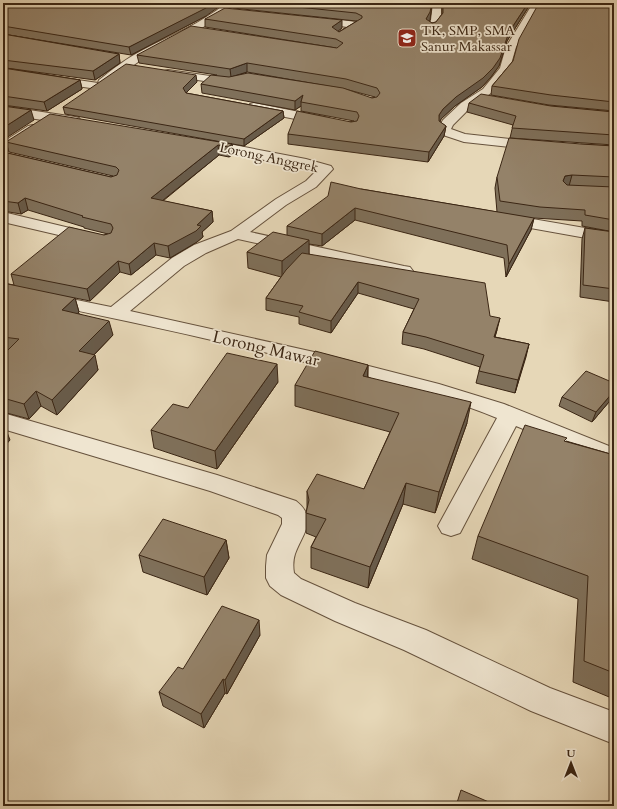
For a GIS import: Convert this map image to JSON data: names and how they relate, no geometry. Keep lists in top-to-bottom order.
{
  "streets": {
    "street": ["Lorong Anggrek", "Lorong Mawar"]
  },
  "places": {
    "school or university": ["TK, SMP, SMA Sanur Makassar"]
  },
  "north": "top"
}
